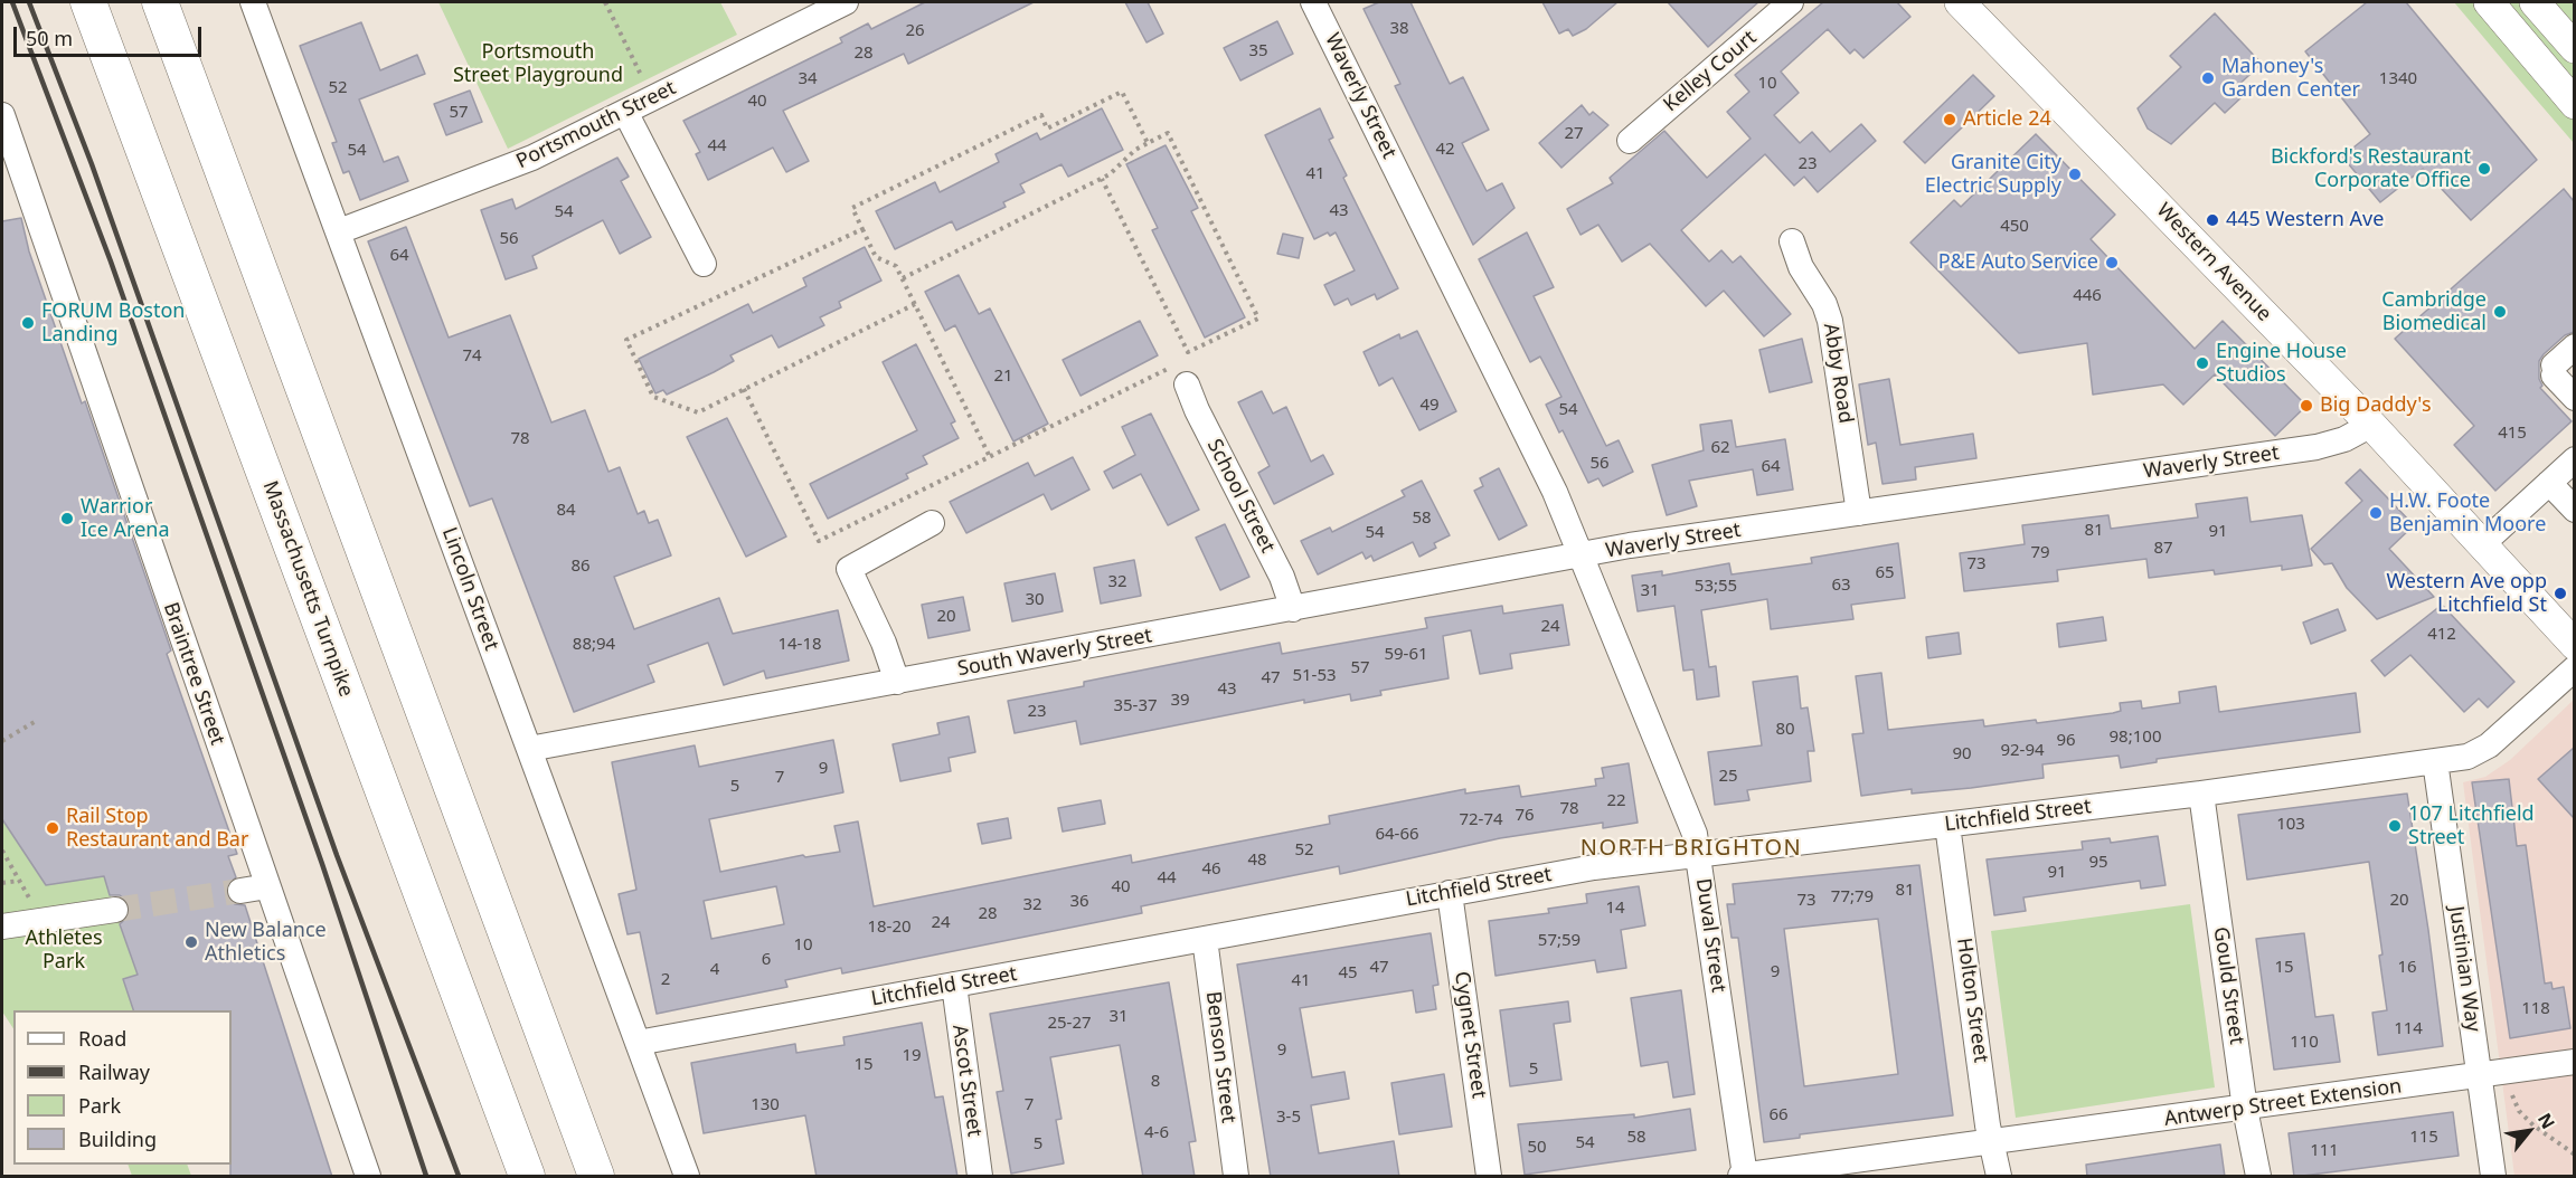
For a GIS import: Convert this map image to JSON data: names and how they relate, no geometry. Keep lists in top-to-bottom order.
{
  "streets": {
    "highway": ["Massachusetts Turnpike"],
    "main road": ["Western Avenue"],
    "street": [
      "Kelley Court",
      "Waverly Street",
      "Portsmouth Street",
      "Abby Road",
      "School Street",
      "Lincoln Street",
      "South Waverly Street",
      "Braintree Street",
      "Litchfield Street",
      "Duval Street",
      "Justinian Way",
      "Gould Street",
      "Holton Street",
      "Cygnet Street",
      "Benson Street",
      "Ascot Street",
      "Antwerp Street Extension"
    ]
  },
  "crossings": [
    ["Waverly Street", "Western Avenue"],
    ["Waverly Street", "Abby Road"],
    ["Waverly Street", "South Waverly Street"],
    ["Waverly Street", "Duval Street"],
    ["Portsmouth Street", "Lincoln Street"],
    ["School Street", "South Waverly Street"],
    ["Lincoln Street", "South Waverly Street"],
    ["Lincoln Street", "Litchfield Street"],
    ["South Waverly Street", "Duval Street"],
    ["Litchfield Street", "Duval Street"],
    ["Litchfield Street", "Justinian Way"],
    ["Litchfield Street", "Gould Street"],
    ["Litchfield Street", "Holton Street"],
    ["Litchfield Street", "Cygnet Street"],
    ["Litchfield Street", "Benson Street"],
    ["Litchfield Street", "Ascot Street"],
    ["Duval Street", "Antwerp Street Extension"],
    ["Justinian Way", "Antwerp Street Extension"],
    ["Gould Street", "Antwerp Street Extension"],
    ["Holton Street", "Antwerp Street Extension"]
  ],
  "districts": ["NORTH BRIGHTON"],
  "parks": ["Portsmouth Street Playground", "Athletes Park"],
  "places": [
    "Mahoney's Garden Center",
    "Article 24",
    "Bickford's Restaurant Corporate Office",
    "Granite City Electric Supply",
    "445 Western Ave",
    "P&E Auto Service",
    "Cambridge Biomedical",
    "FORUM Boston Landing",
    "Engine House Studios",
    "Big Daddy's",
    "H.W. Foote Benjamin Moore",
    "Warrior Ice Arena",
    "Western Ave opp Litchfield St",
    "107 Litchfield Street",
    "Rail Stop Restaurant and Bar",
    "New Balance Athletics"
  ],
  "house_numbers": [
    "38",
    "26",
    "35",
    "28",
    "34",
    "1340",
    "10",
    "52",
    "40",
    "57",
    "27",
    "44",
    "42",
    "54",
    "23",
    "41",
    "43",
    "54",
    "450",
    "56",
    "64",
    "446",
    "74",
    "21",
    "49",
    "54",
    "415",
    "78",
    "62",
    "56",
    "64",
    "84",
    "58",
    "81",
    "91",
    "54",
    "87",
    "79",
    "73",
    "86",
    "65",
    "32",
    "63",
    "53;55",
    "31",
    "30",
    "20",
    "24",
    "412",
    "88;94",
    "14-18",
    "59-61",
    "57",
    "51-53",
    "47",
    "43",
    "39",
    "35-37",
    "23",
    "80",
    "98;100",
    "96",
    "92-94",
    "90",
    "9",
    "25",
    "7",
    "5",
    "22",
    "78",
    "76",
    "72-74",
    "103",
    "64-66",
    "52",
    "48",
    "95",
    "46",
    "91",
    "44",
    "40",
    "81",
    "77;79",
    "73",
    "20",
    "36",
    "32",
    "14",
    "28",
    "24",
    "18-20",
    "57;59",
    "10",
    "6",
    "47",
    "15",
    "16",
    "4",
    "9",
    "45",
    "2",
    "41",
    "118",
    "31",
    "25-27",
    "114",
    "110",
    "9",
    "19",
    "15",
    "5",
    "8",
    "130",
    "7",
    "66",
    "3-5",
    "4-6",
    "58",
    "115",
    "54",
    "5",
    "50",
    "111"
  ],
  "legend": [
    "Road",
    "Railway",
    "Park",
    "Building"
  ],
  "scale_bar": "50 m",
  "north": "top right"
}
